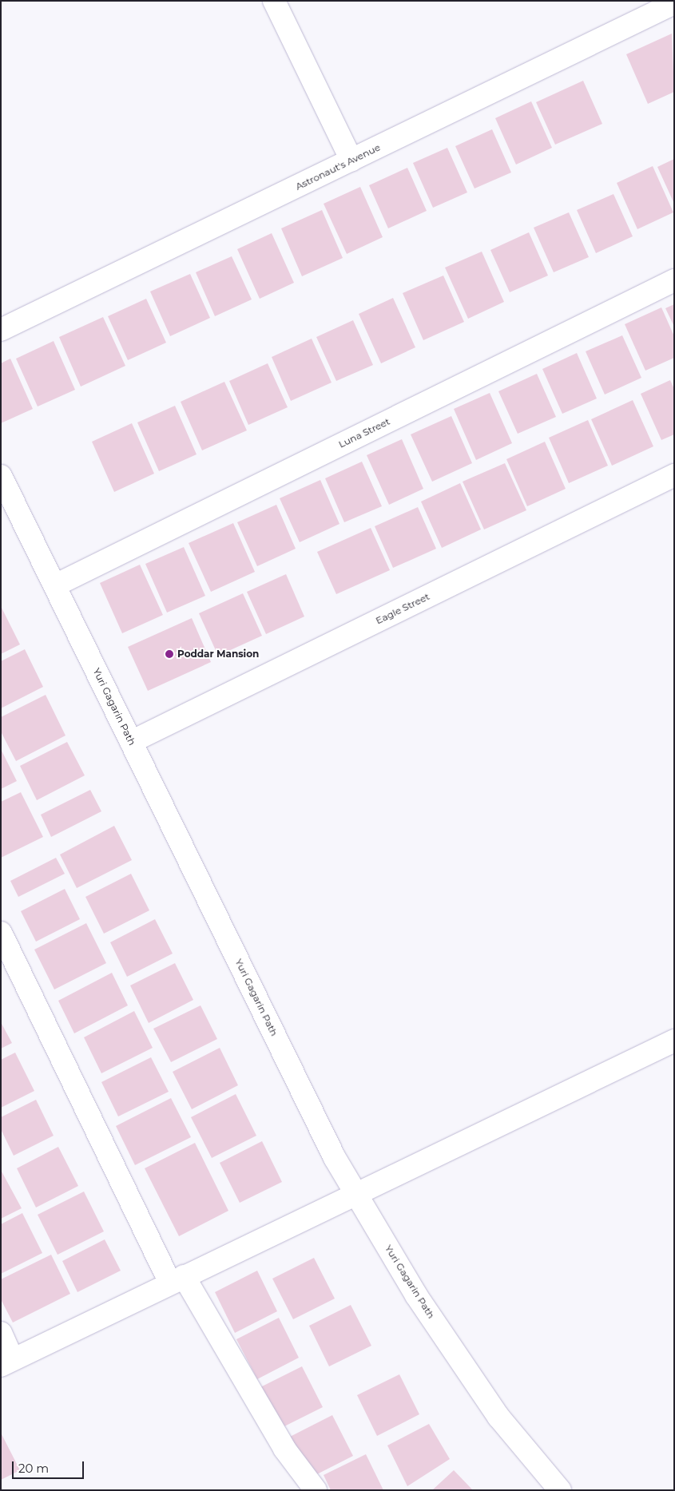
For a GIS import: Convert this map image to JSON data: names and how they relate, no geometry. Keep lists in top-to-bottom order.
{
  "streets": {
    "street": [
      "Astronaut's Avenue",
      "Luna Street",
      "Eagle Street",
      "Yuri Gagarin Path"
    ]
  },
  "crossings": [
    ["Luna Street", "Yuri Gagarin Path"],
    ["Eagle Street", "Yuri Gagarin Path"]
  ],
  "places": ["Poddar Mansion"],
  "scale_bar": "20 m"
}
